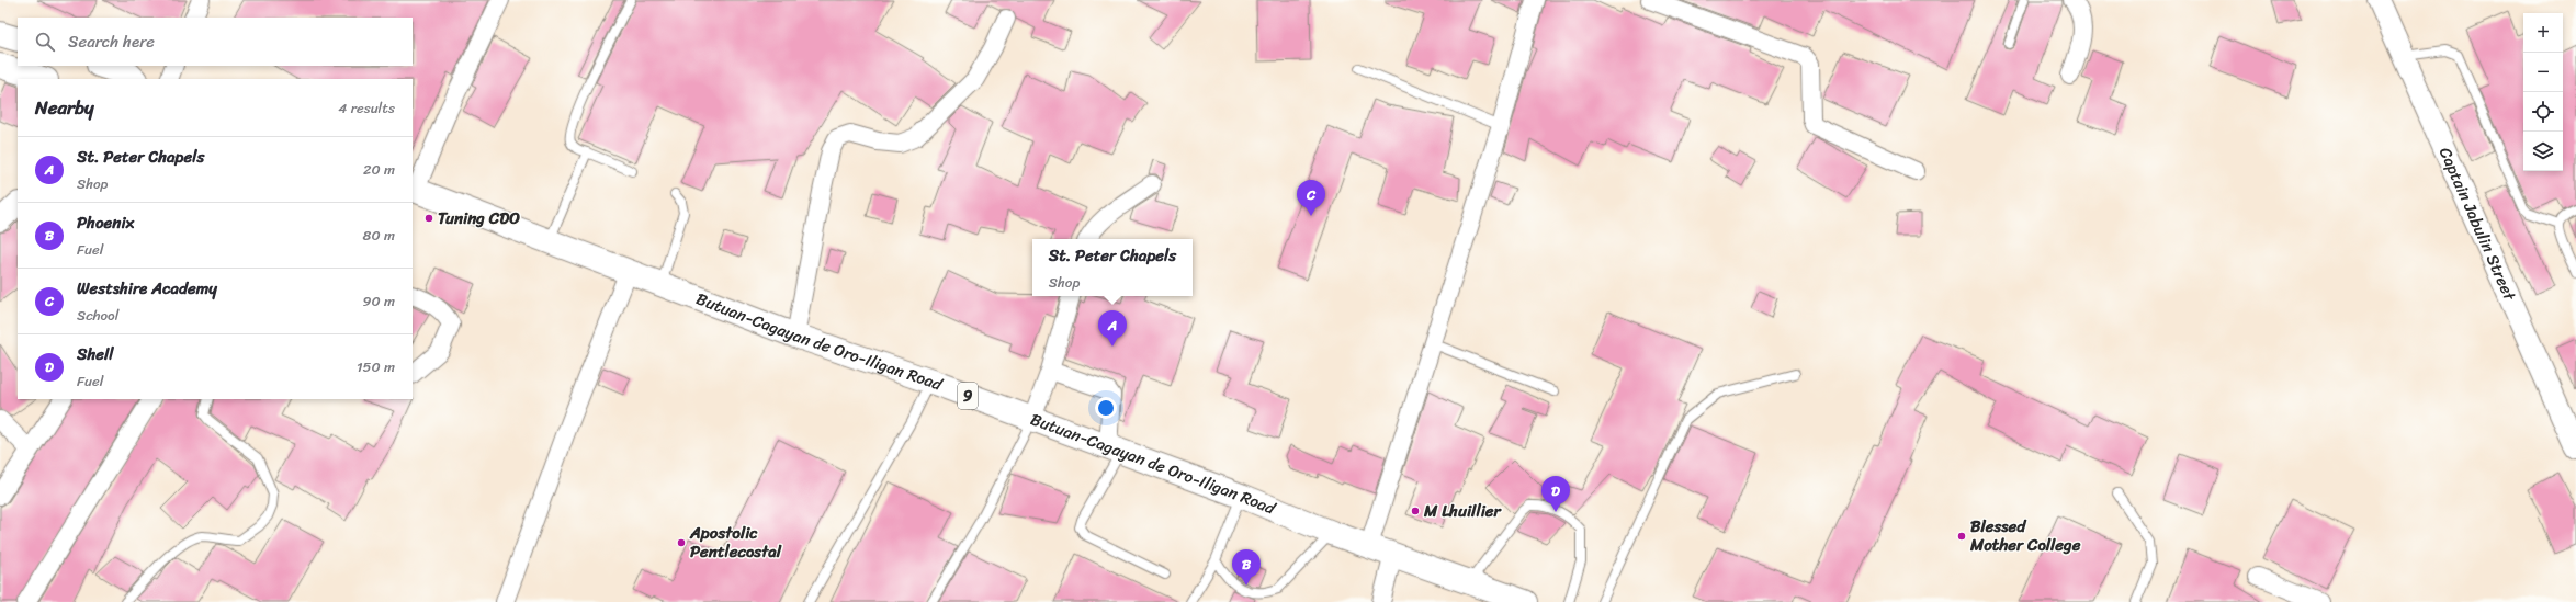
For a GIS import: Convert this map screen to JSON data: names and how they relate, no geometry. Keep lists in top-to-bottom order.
{
  "streets": {
    "highway": ["Butuan-Cagayan de Oro-Iligan Road", "9"],
    "street": ["Captain Jabulin Street"]
  },
  "places": [
    "Tuning CDO",
    "M Lhuillier",
    "Blessed Mother College",
    "Apostolic Pentlecostal"
  ],
  "page": {
    "map_buttons": ["+", "−"],
    "search": "Search here",
    "heading": ["Nearby", "4 results"],
    "list": [
      {
        "mark": "A",
        "name": "St. Peter Chapels",
        "note": "Shop",
        "value": "20 m"
      },
      {
        "mark": "B",
        "name": "Phoenix",
        "note": "Fuel",
        "value": "80 m"
      },
      {
        "mark": "C",
        "name": "Westshire Academy",
        "note": "School",
        "value": "90 m"
      },
      {
        "mark": "D",
        "name": "Shell",
        "note": "Fuel",
        "value": "150 m"
      }
    ],
    "pins": [
      "C",
      "A",
      "D",
      "B"
    ],
    "popup": ["St. Peter Chapels", "Shop"]
  }
}
